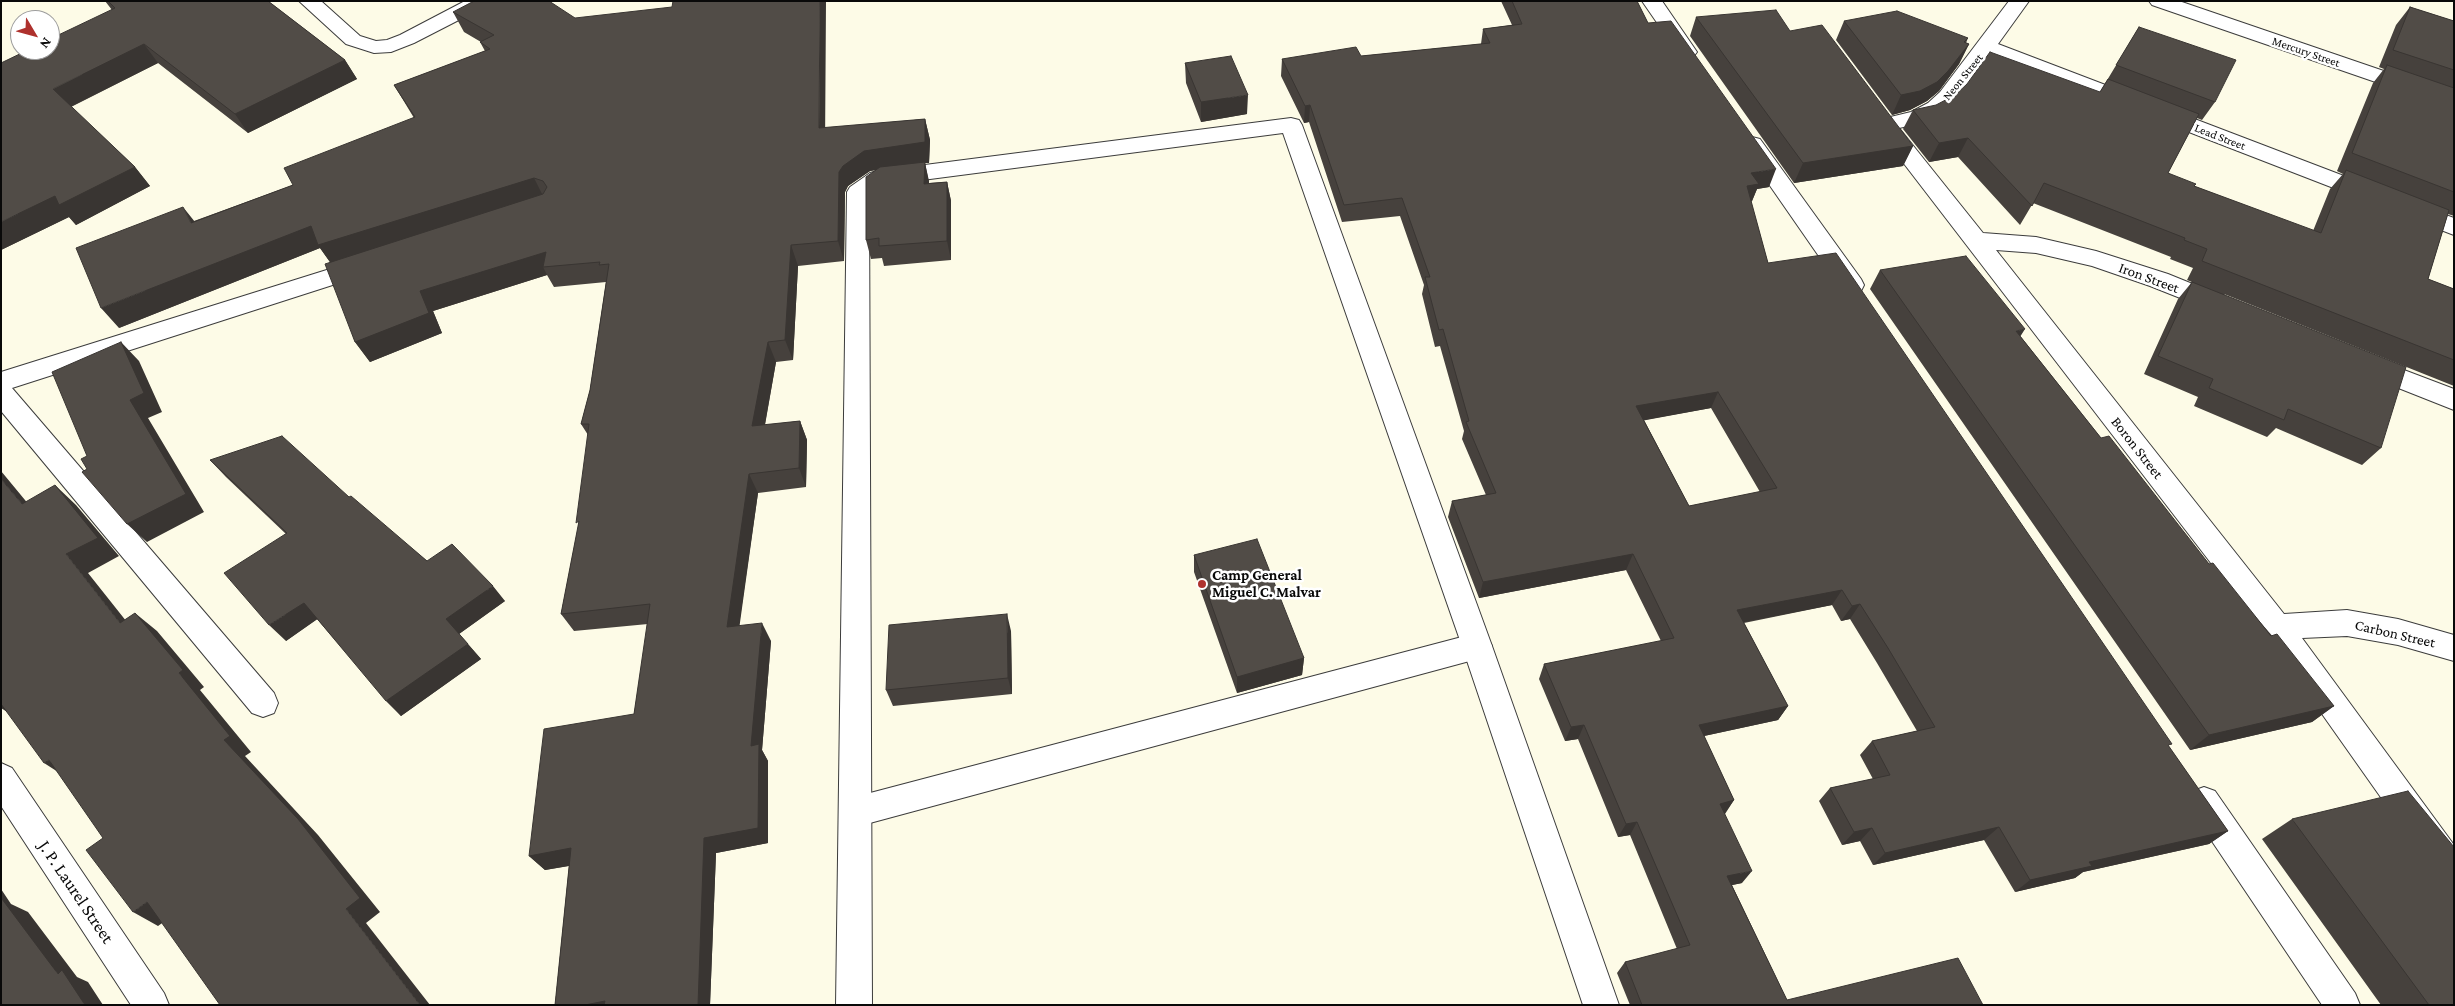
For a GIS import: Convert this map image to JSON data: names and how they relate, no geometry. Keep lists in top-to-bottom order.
{
  "streets": {
    "street": [
      "Mercury Street",
      "Neon Street",
      "Lead Street",
      "Iron Street",
      "Boron Street",
      "Carbon Street",
      "J. P. Laurel Street"
    ]
  },
  "crossings": [
    ["Neon Street", "Lead Street"],
    ["Neon Street", "Boron Street"],
    ["Iron Street", "Boron Street"],
    ["Boron Street", "Carbon Street"]
  ],
  "places": ["Camp General Miguel C. Malvar"],
  "north": "bottom right"
}
